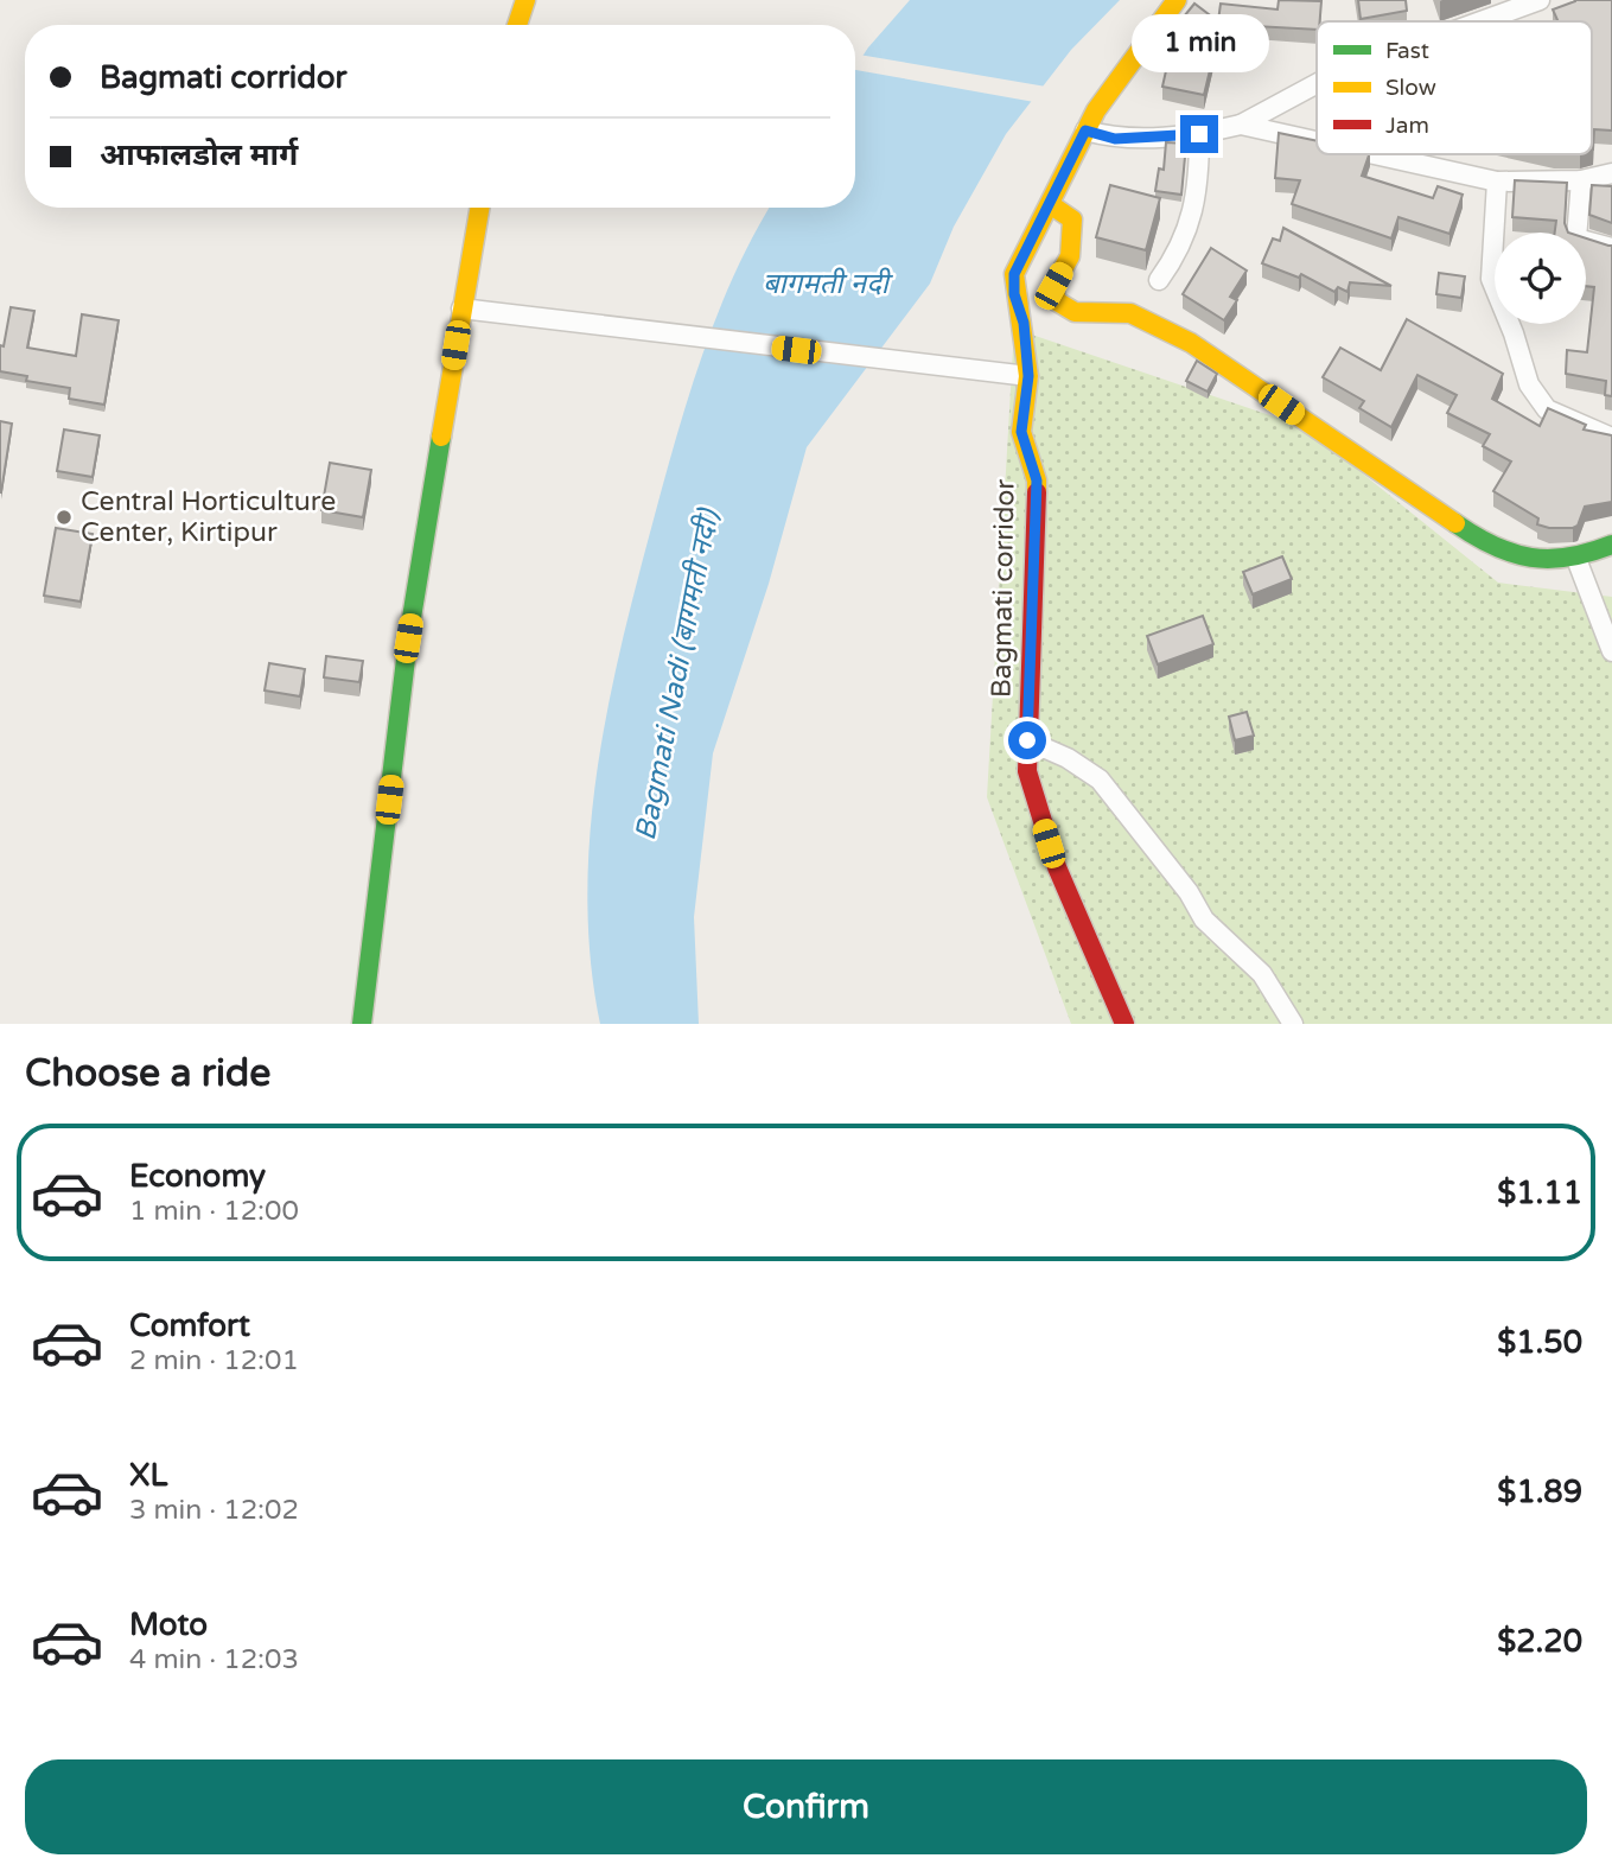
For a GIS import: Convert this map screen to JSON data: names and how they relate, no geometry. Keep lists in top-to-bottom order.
{
  "streets": {
    "street": ["Bagmati corridor"]
  },
  "water": ["बागमती नदी", "Bagmati Nadi (बागमती नदी)"],
  "places": ["Central Horticulture Center, Kirtipur"],
  "legend": ["Fast", "Slow", "Jam"],
  "page": {
    "bubble": "1 min",
    "banner": ["Bagmati corridor", "आफालडोल मार्ग"],
    "heading": "Choose a ride",
    "list": [
      {
        "name": "Economy",
        "note": "1 min · 12:00",
        "value": "$1.11"
      },
      {
        "name": "Comfort",
        "note": "2 min · 12:01",
        "value": "$1.50"
      },
      {
        "name": "XL",
        "note": "3 min · 12:02",
        "value": "$1.89"
      },
      {
        "name": "Moto",
        "note": "4 min · 12:03",
        "value": "$2.20"
      }
    ],
    "buttons": "Confirm"
  }
}
